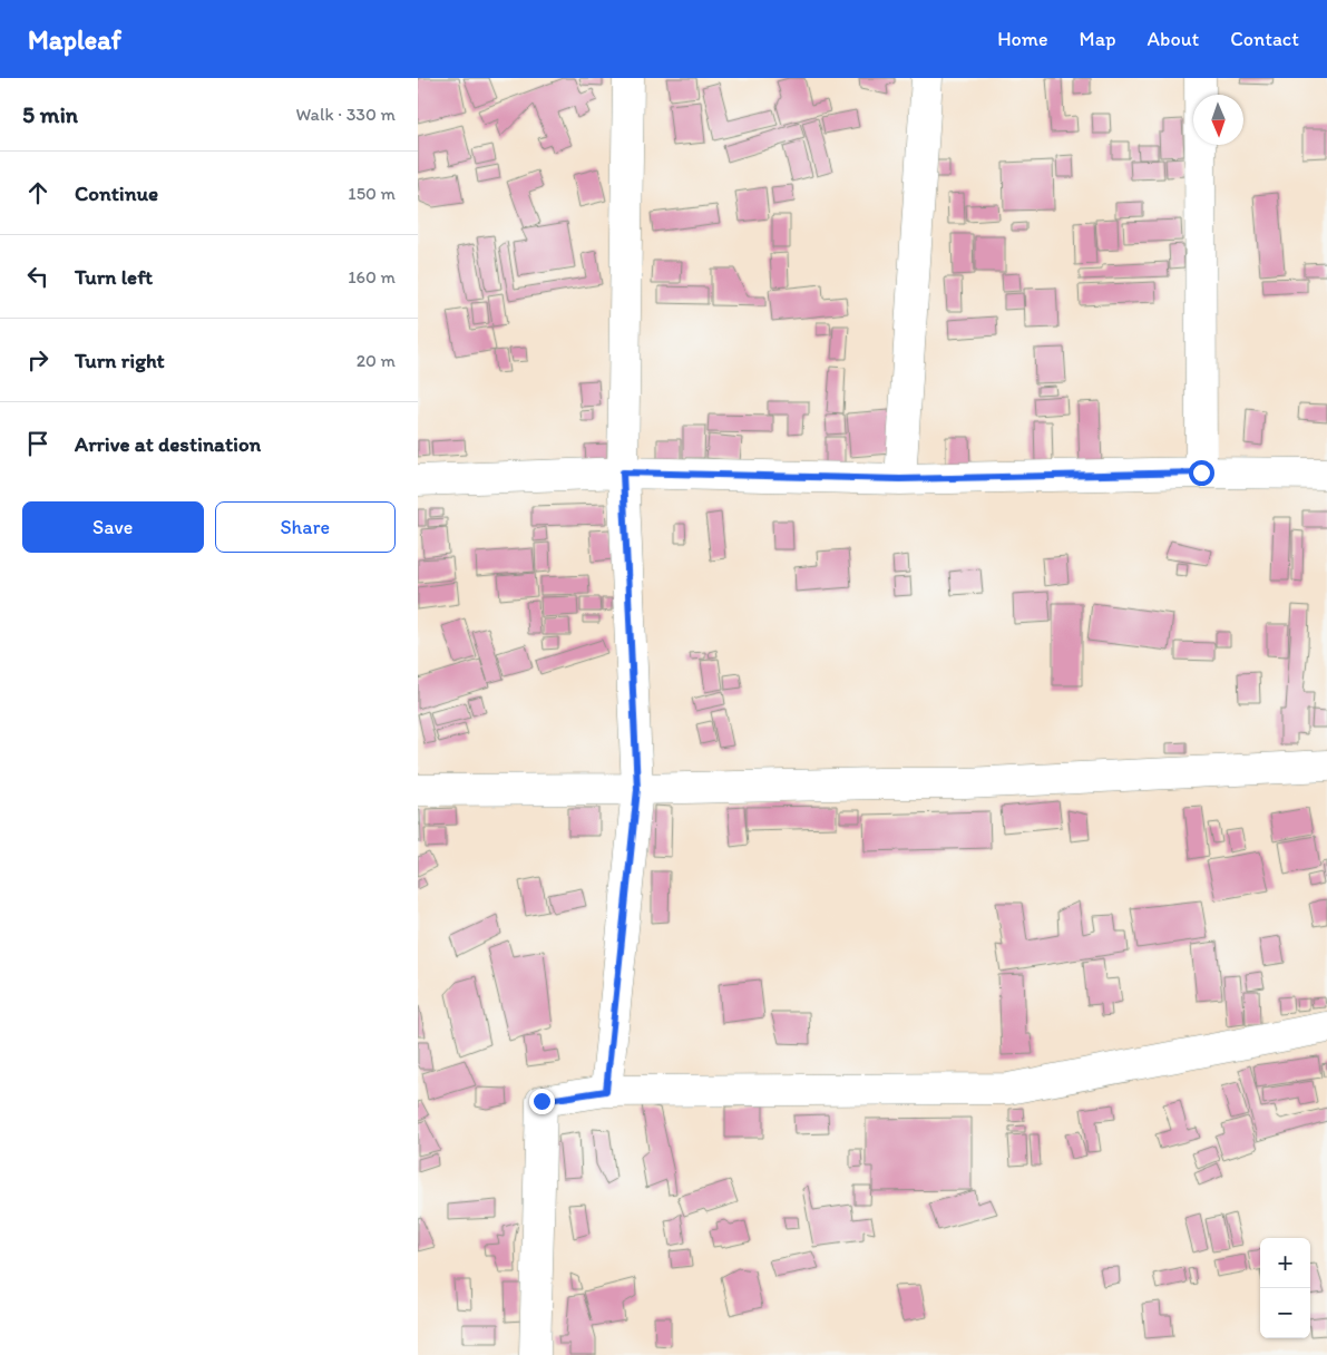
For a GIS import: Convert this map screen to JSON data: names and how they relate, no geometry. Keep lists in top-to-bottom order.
{
  "north": "bottom",
  "page": {
    "header": "Mapleaf",
    "nav": [
      "Home",
      "Map",
      "About",
      "Contact"
    ],
    "heading": ["5 min", "Walk · 330 m"],
    "list": [
      ["Continue", "150 m"],
      ["Turn left", "160 m"],
      ["Turn right", "20 m"],
      "Arrive at destination"
    ],
    "buttons": ["Save", "Share"],
    "map_buttons": ["+", "−"]
  }
}
